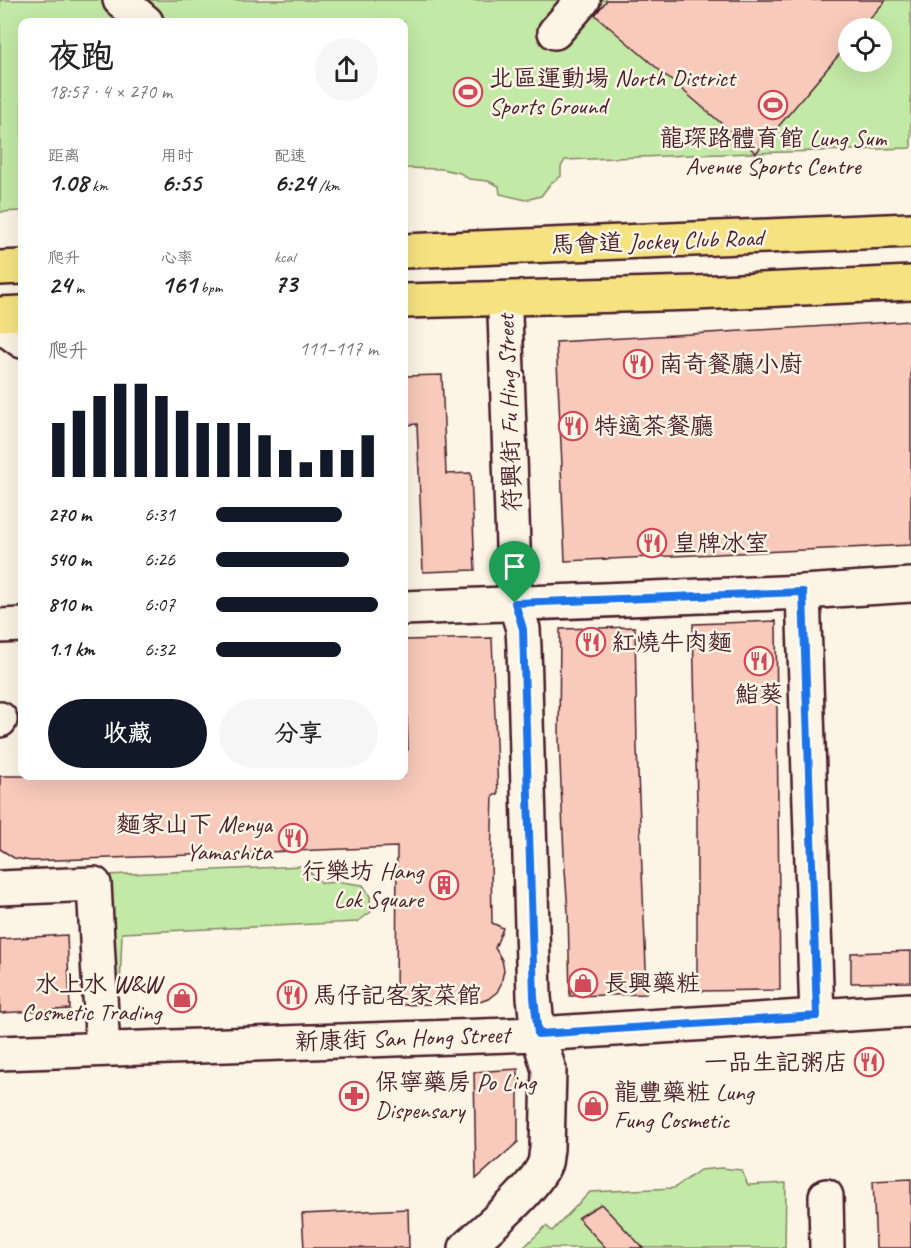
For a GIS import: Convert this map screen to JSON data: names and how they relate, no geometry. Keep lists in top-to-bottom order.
{
  "streets": {
    "main road": ["馬會道 Jockey Club Road"],
    "street": ["符興街 Fu Hing Street", "新康街 San Hong Street"]
  },
  "crossings": [
    ["符興街 Fu Hing Street", "新康街 San Hong Street"]
  ],
  "places": {
    "sports": ["北區運動場 North District Sports Ground", "龍琛路體育館 Lung Sum Avenue Sports Centre"],
    "restaurant": [
      "南奇餐廳小廚",
      "特適茶餐廳",
      "皇牌冰室",
      "紅燒牛肉麵",
      "鮨葵",
      "麵家山下 Menya Yamashita",
      "馬仔記客家菜館",
      "一品生記粥店"
    ],
    "building": ["行樂坊 Hang Lok Square"],
    "shop": ["長興藥粧", "水上水 W&W Cosmetic Trading", "龍豐藥粧 Lung Fung Cosmetic"],
    "pharmacy": ["保寧藥房 Po Ling Dispensary"]
  },
  "page": {
    "heading": ["夜跑", "18:57 · 4 × 270 m"],
    "stats": [
      ["距离", "1.08 km"],
      ["用时", "6:55"],
      ["配速", "6:24 /km"],
      ["爬升", "24 m"],
      ["心率", "161 bpm"],
      ["kcal", "73"]
    ],
    "chart": ["爬升", "111–117 m"],
    "list": [
      {
        "name": "270 m",
        "note": "6:31"
      },
      {
        "name": "540 m",
        "note": "6:26"
      },
      {
        "name": "810 m",
        "note": "6:07"
      },
      {
        "name": "1.1 km",
        "note": "6:32"
      }
    ],
    "buttons": ["收藏", "分享"]
  }
}
